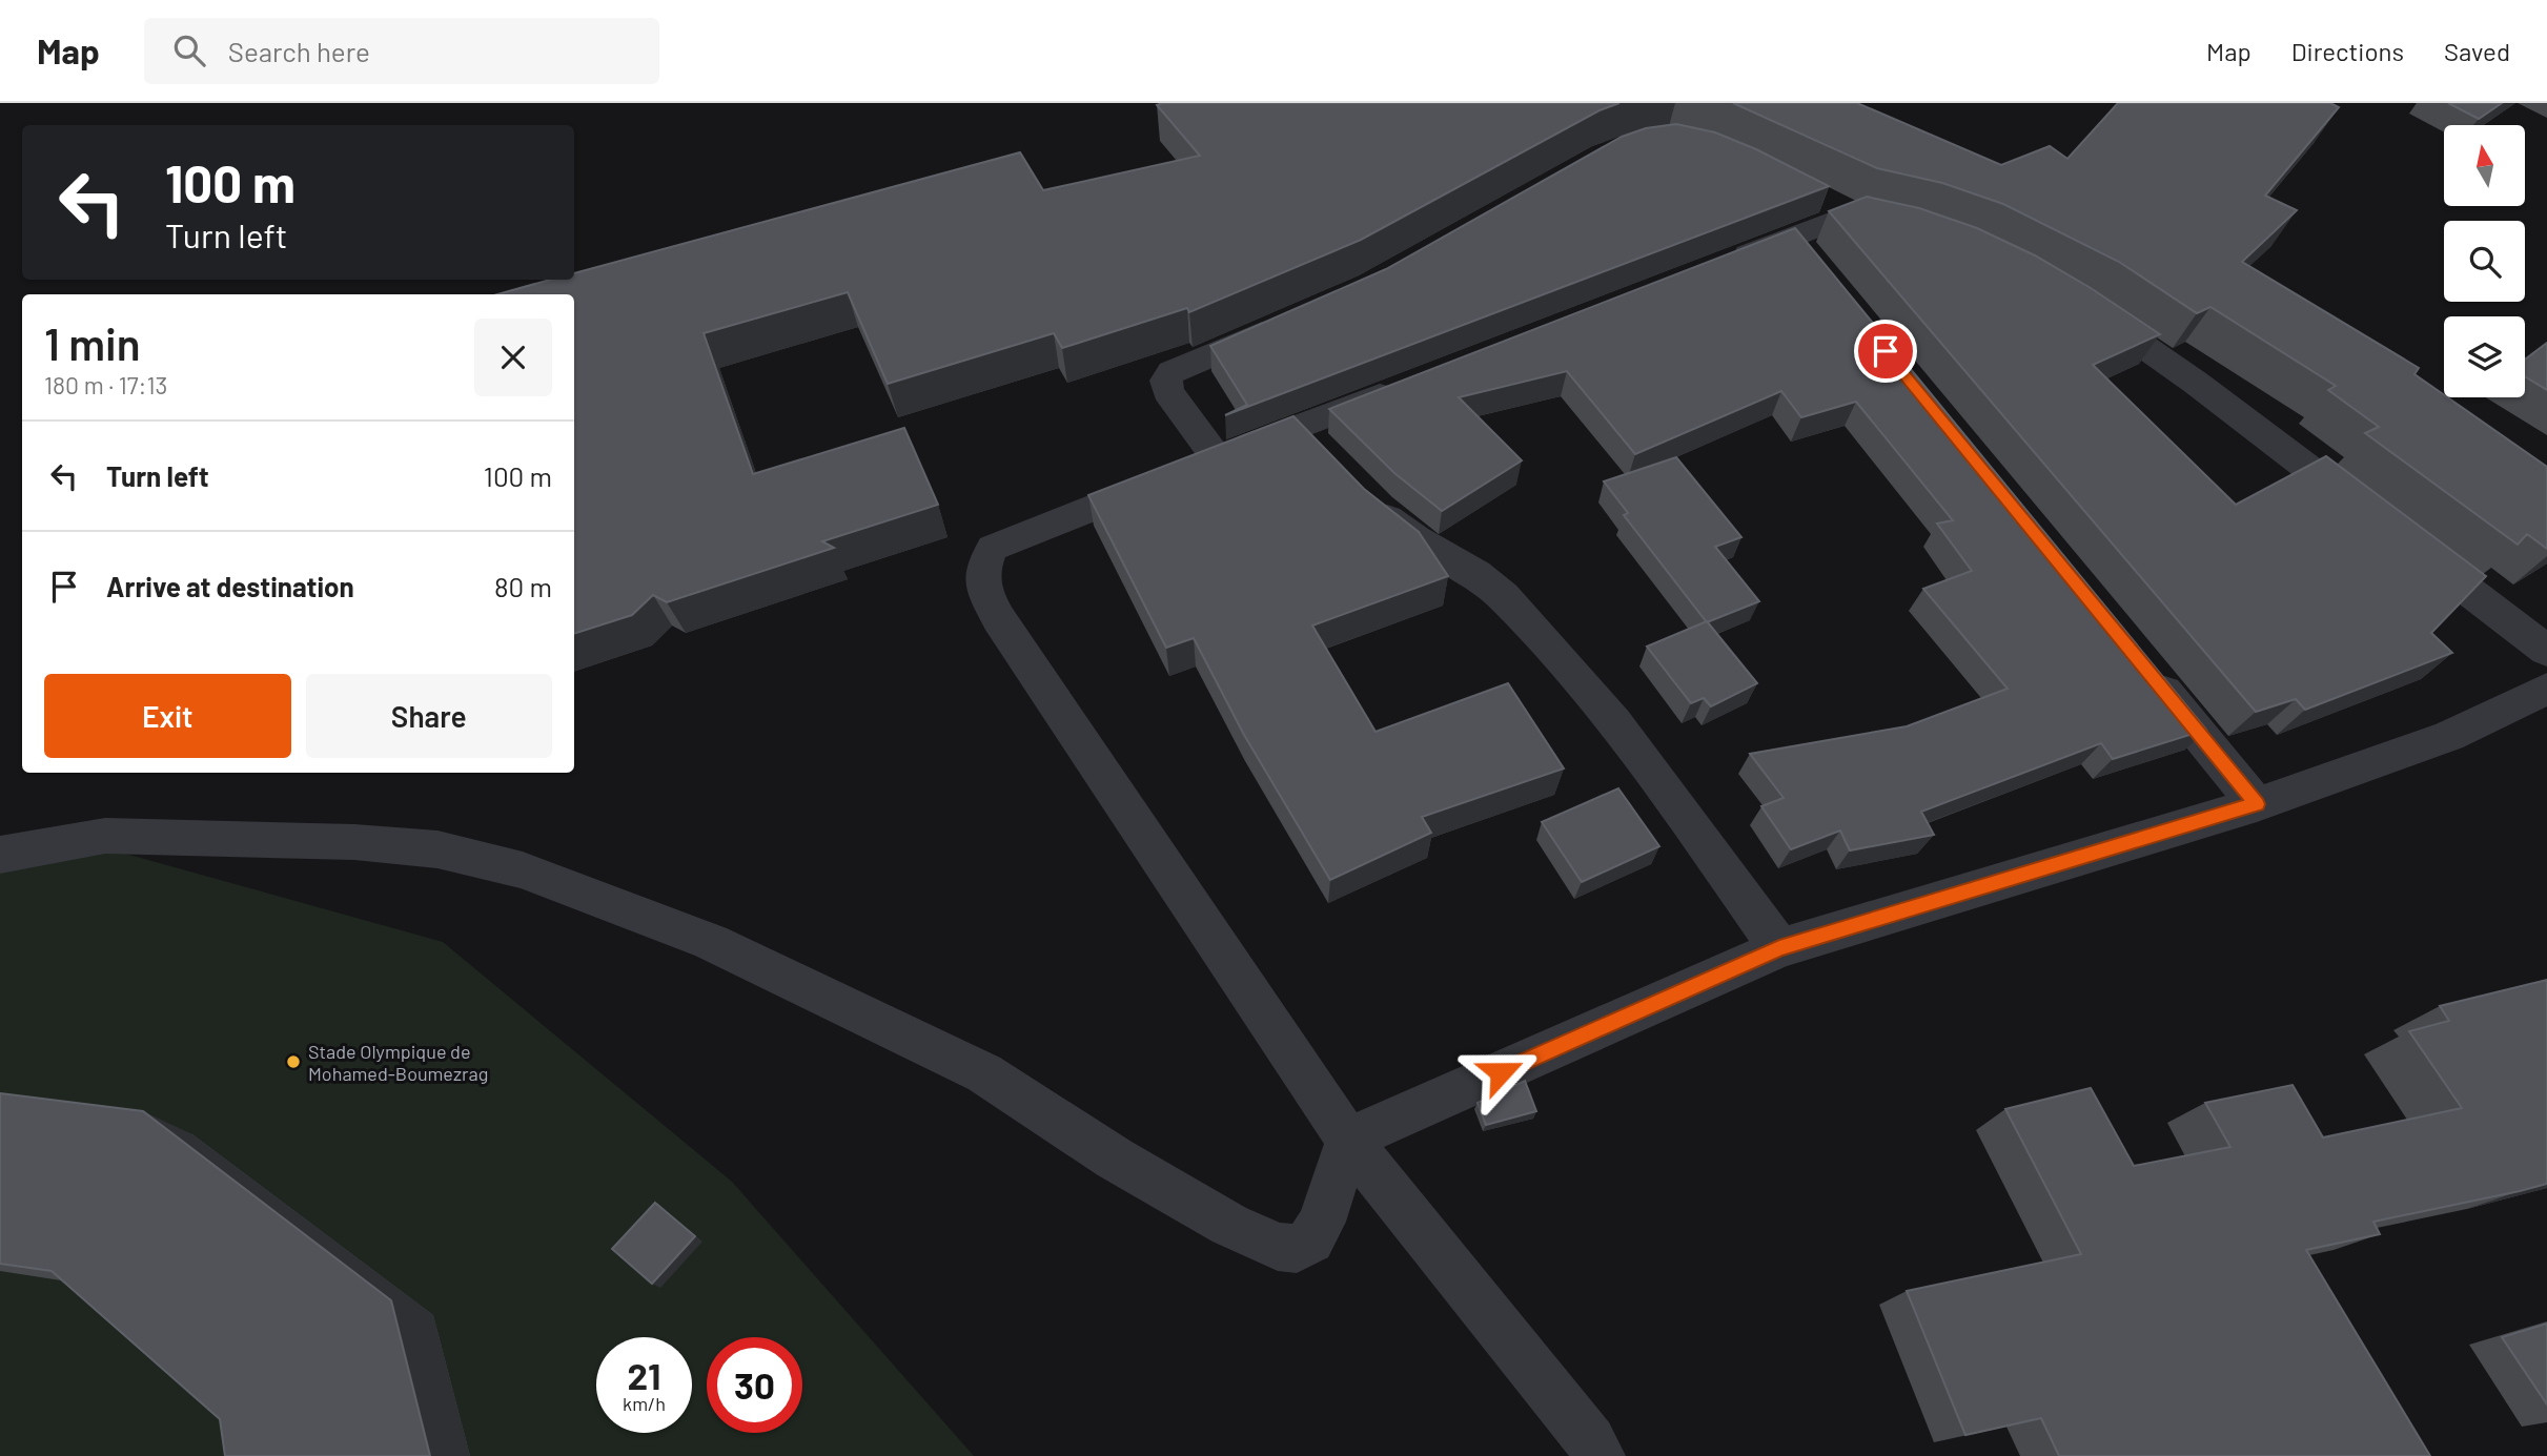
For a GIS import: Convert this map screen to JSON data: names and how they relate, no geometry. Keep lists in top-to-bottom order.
{
  "places": ["Stade Olympique de Mohamed-Boumezrag"],
  "north": "top",
  "page": {
    "header": "Map",
    "search": "Search here",
    "nav": ["Map", "Directions", "Saved"],
    "turn": ["100 m", "Turn left"],
    "heading": ["1 min", "180 m · 17:13"],
    "list": [
      {
        "name": "Turn left",
        "value": "100 m"
      },
      {
        "name": "Arrive at destination",
        "value": "80 m"
      }
    ],
    "buttons": ["Exit", "Share"],
    "speed": "21 km/h",
    "limit": "30"
  }
}
